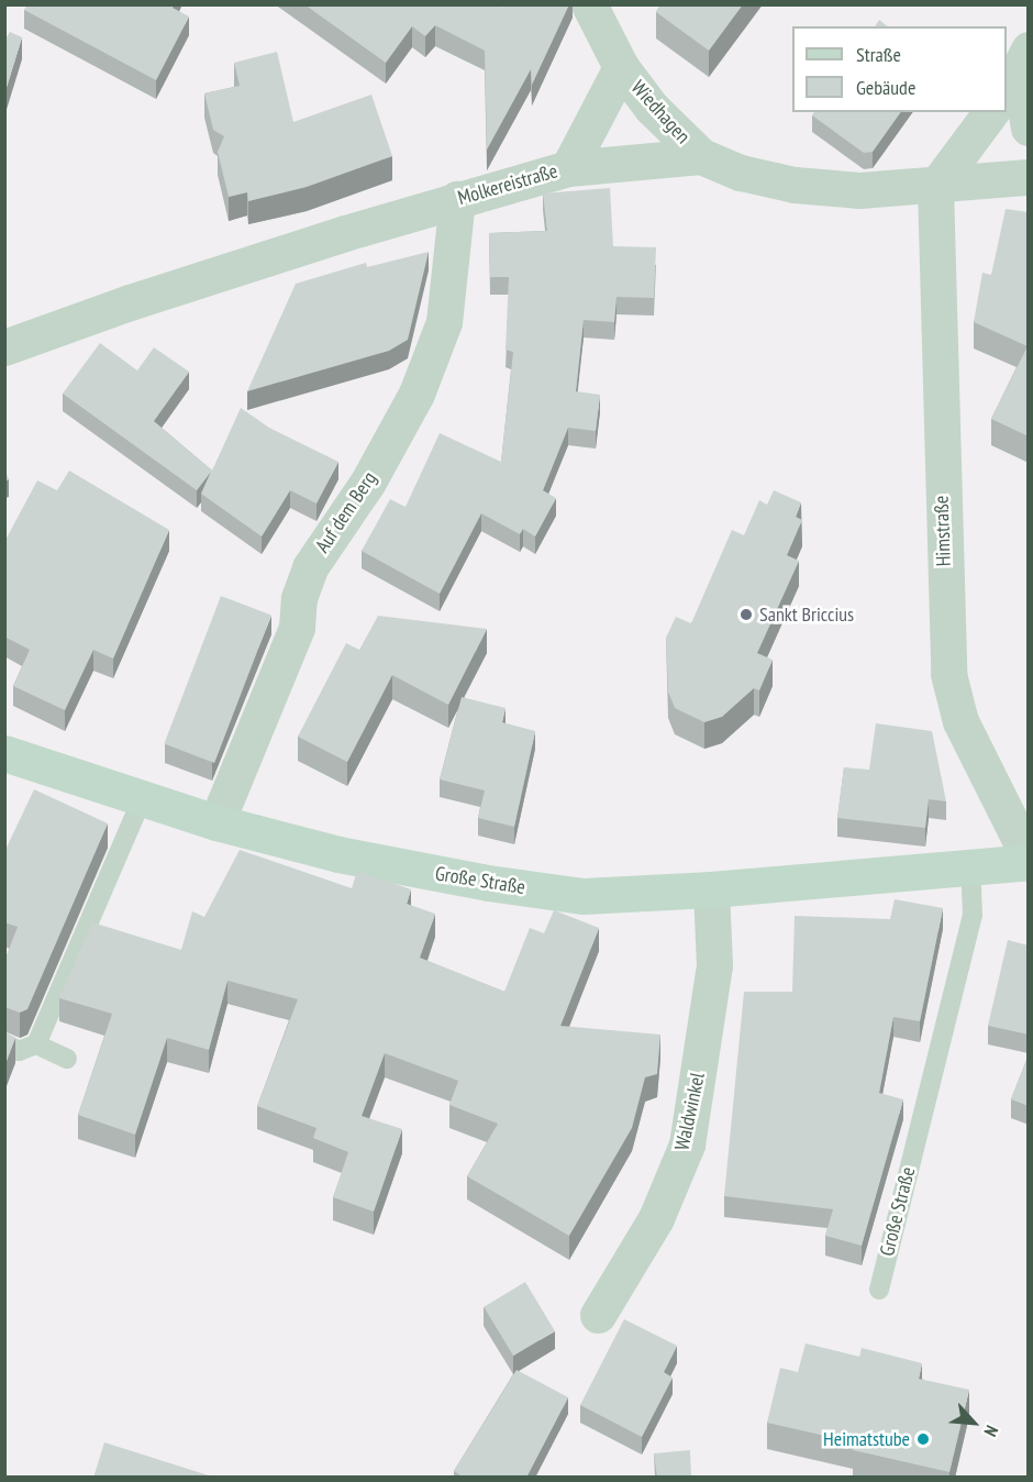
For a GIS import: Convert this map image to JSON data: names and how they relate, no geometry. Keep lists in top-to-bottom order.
{
  "streets": {
    "main road": ["Große Straße"],
    "street": [
      "Wiedhagen",
      "Molkereistraße",
      "Auf dem Berg",
      "Himstraße",
      "Waldwinkel"
    ]
  },
  "crossings": [
    ["Wiedhagen", "Molkereistraße"],
    ["Molkereistraße", "Auf dem Berg"],
    ["Molkereistraße", "Himstraße"],
    ["Auf dem Berg", "Große Straße"],
    ["Himstraße", "Große Straße"],
    ["Große Straße", "Waldwinkel"]
  ],
  "places": ["Sankt Briccius", "Heimatstube"],
  "legend": ["Straße", "Gebäude"],
  "north": "bottom right"
}
